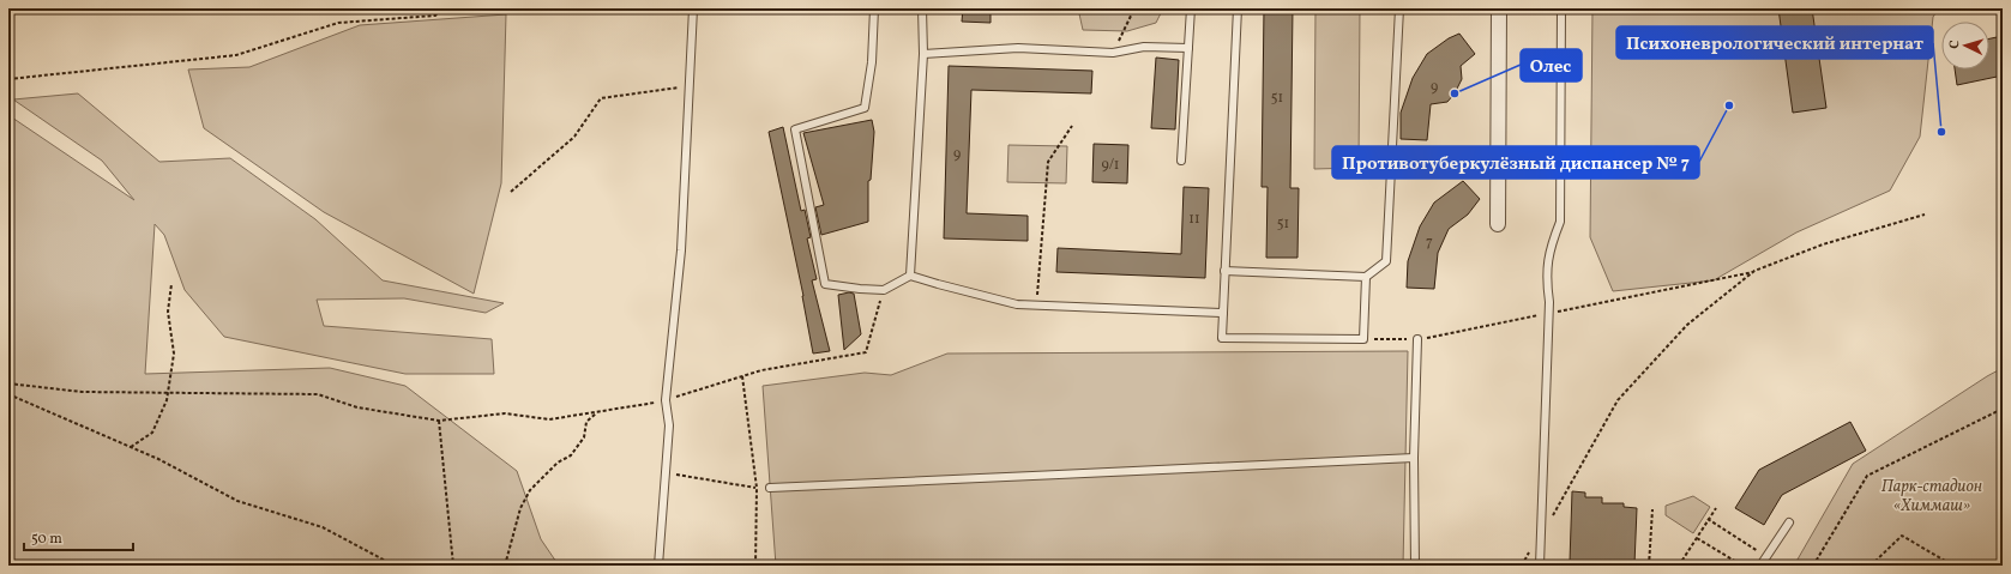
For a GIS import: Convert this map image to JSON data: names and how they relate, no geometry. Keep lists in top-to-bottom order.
{
  "parks": ["Парк-стадион «Химмаш»"],
  "places": ["Олес", "Противотуберкулёзный диспансер № 7", "Психоневрологический интернат"],
  "house_numbers": [
    "9",
    "51",
    "9",
    "9/1",
    "11",
    "51",
    "7"
  ],
  "scale_bar": "50 m",
  "north": "left"
}
